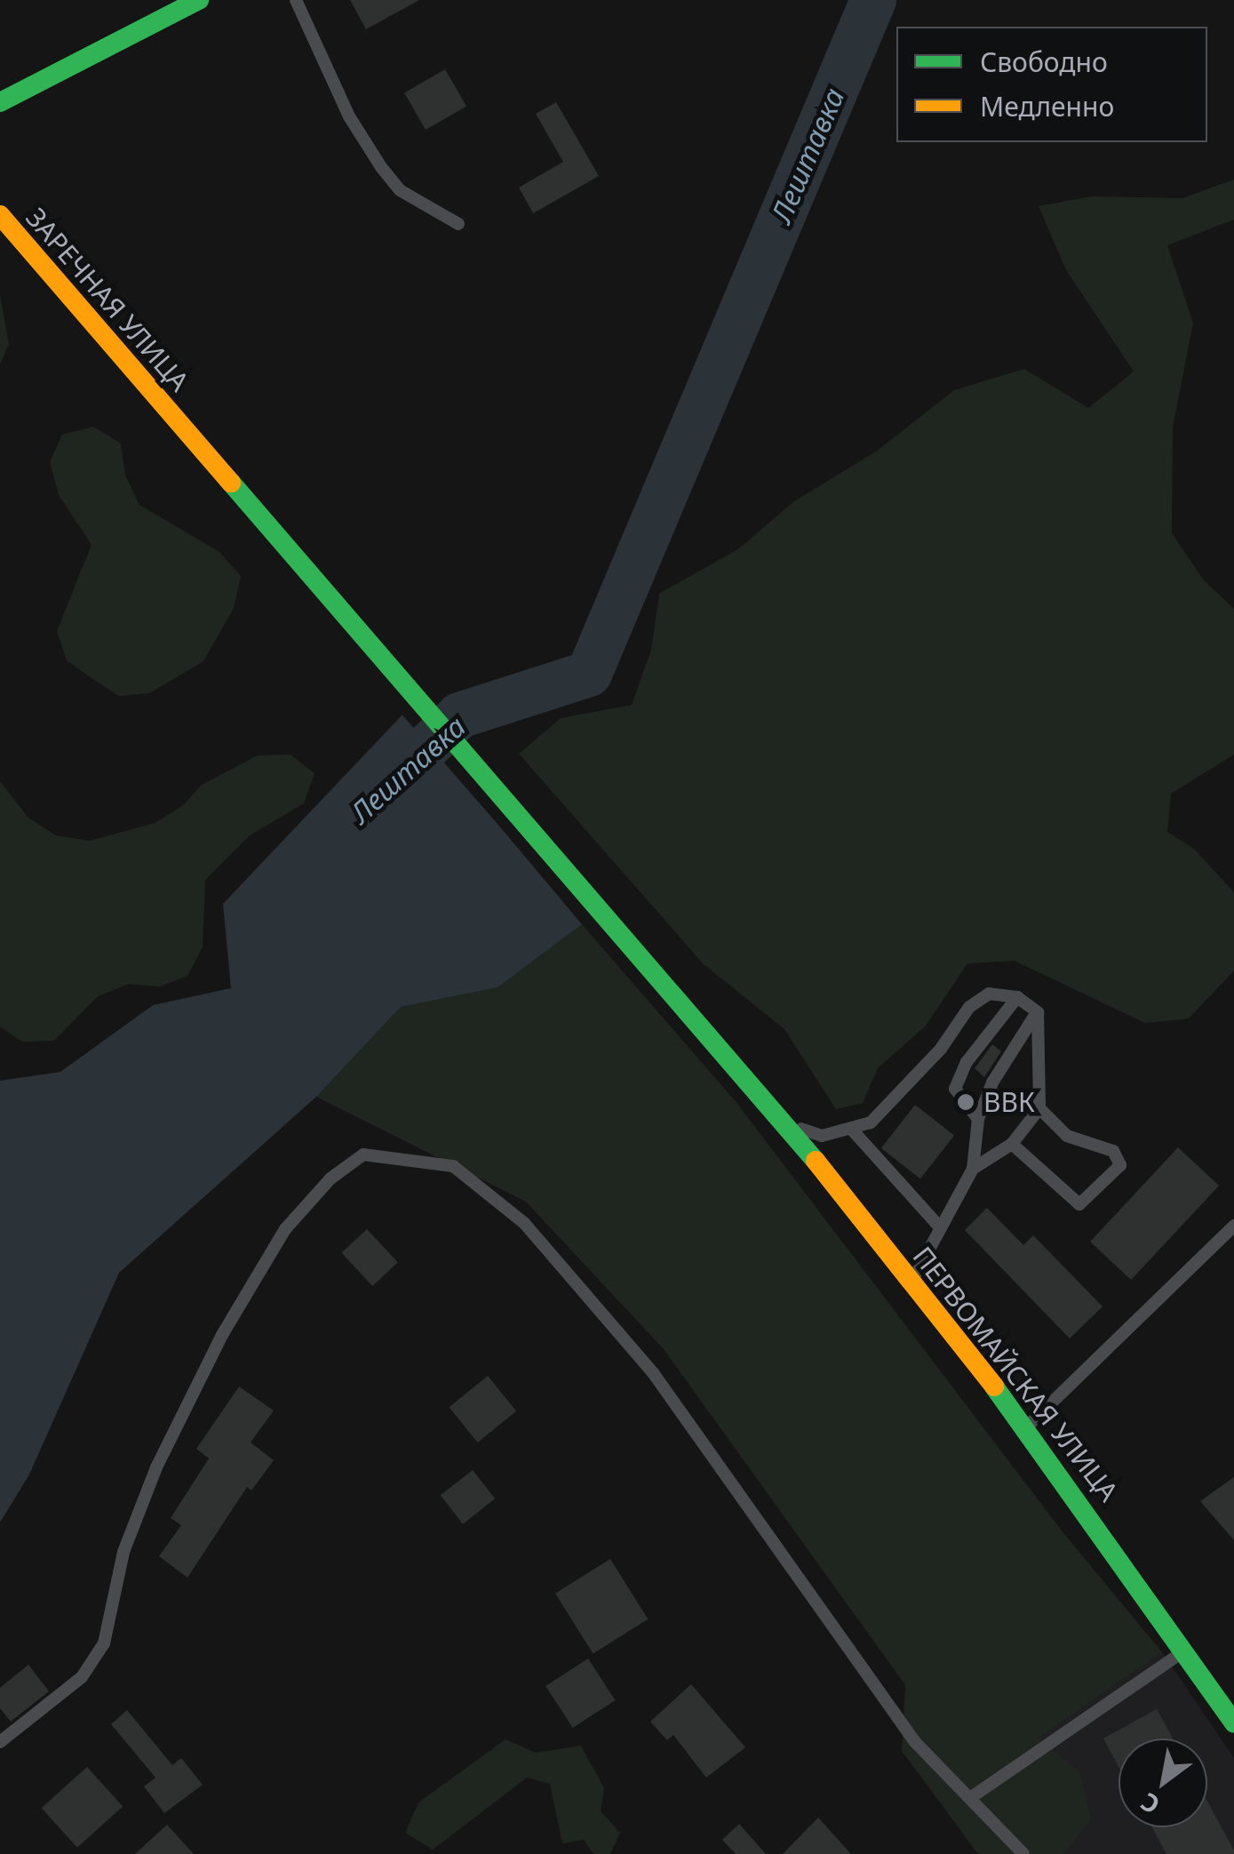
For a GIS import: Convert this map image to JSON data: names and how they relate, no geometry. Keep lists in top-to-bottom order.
{
  "streets": {
    "main road": ["ЗАРЕЧНАЯ УЛИЦА", "ПЕРВОМАЙСКАЯ УЛИЦА"]
  },
  "crossings": [
    ["ЗАРЕЧНАЯ УЛИЦА", "ПЕРВОМАЙСКАЯ УЛИЦА"]
  ],
  "water": ["Лештавка"],
  "places": ["ВВК"],
  "legend": ["Свободно", "Медленно"],
  "north": "bottom left"
}
